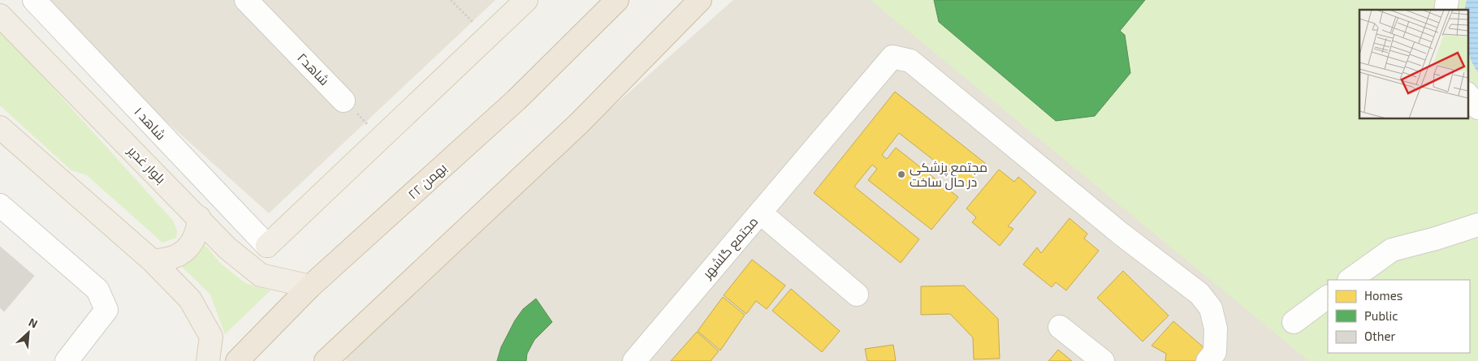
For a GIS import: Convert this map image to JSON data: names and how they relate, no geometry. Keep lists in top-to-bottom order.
{
  "streets": {
    "highway": ["۲۲ بهمن"],
    "main road": ["بلوار غدیر"],
    "street": ["شاهد۲", "شاهد ۱", "مجتمع گلشهر"]
  },
  "crossings": [
    ["بلوار غدیر", "۲۲ بهمن"]
  ],
  "places": ["مجتمع پزشکی در حال ساخت"],
  "legend": ["Homes", "Public", "Other"],
  "north": "top right"
}
